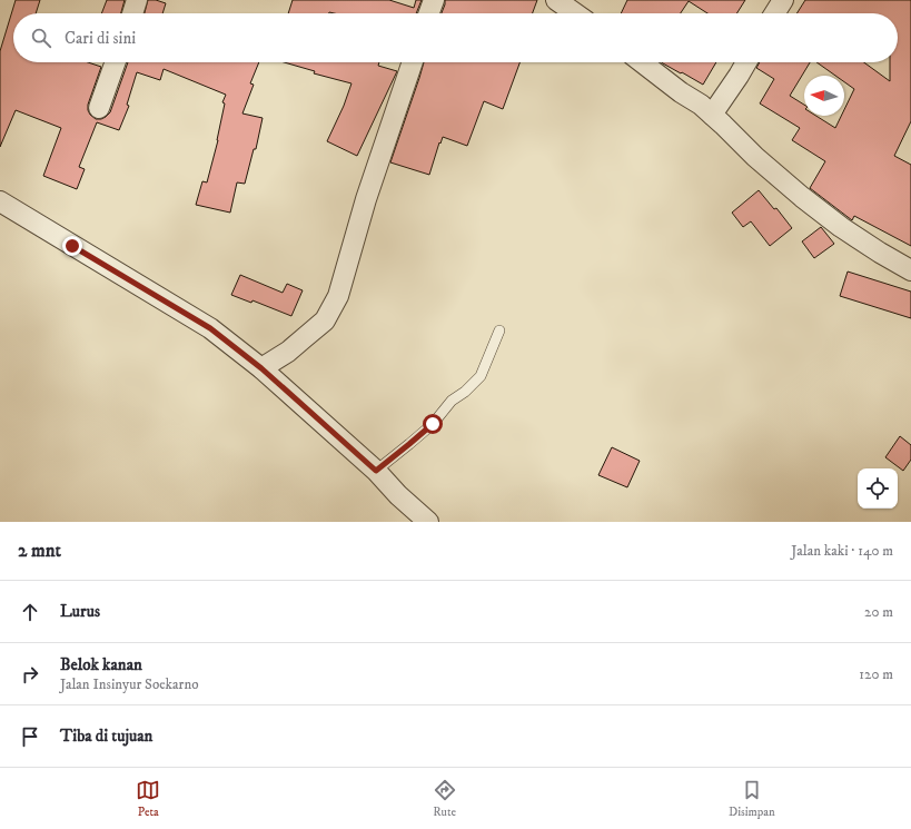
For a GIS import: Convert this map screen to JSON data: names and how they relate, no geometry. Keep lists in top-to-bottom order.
{
  "north": "left",
  "page": {
    "search": "Cari di sini",
    "heading": ["2 mnt", "Jalan kaki · 140 m"],
    "list": [
      ["Lurus", "20 m"],
      ["Belok kanan", "Jalan Insinyur Soekarno", "120 m"],
      "Tiba di tujuan"
    ],
    "nav": ["Peta", "Rute", "Disimpan"]
  }
}
